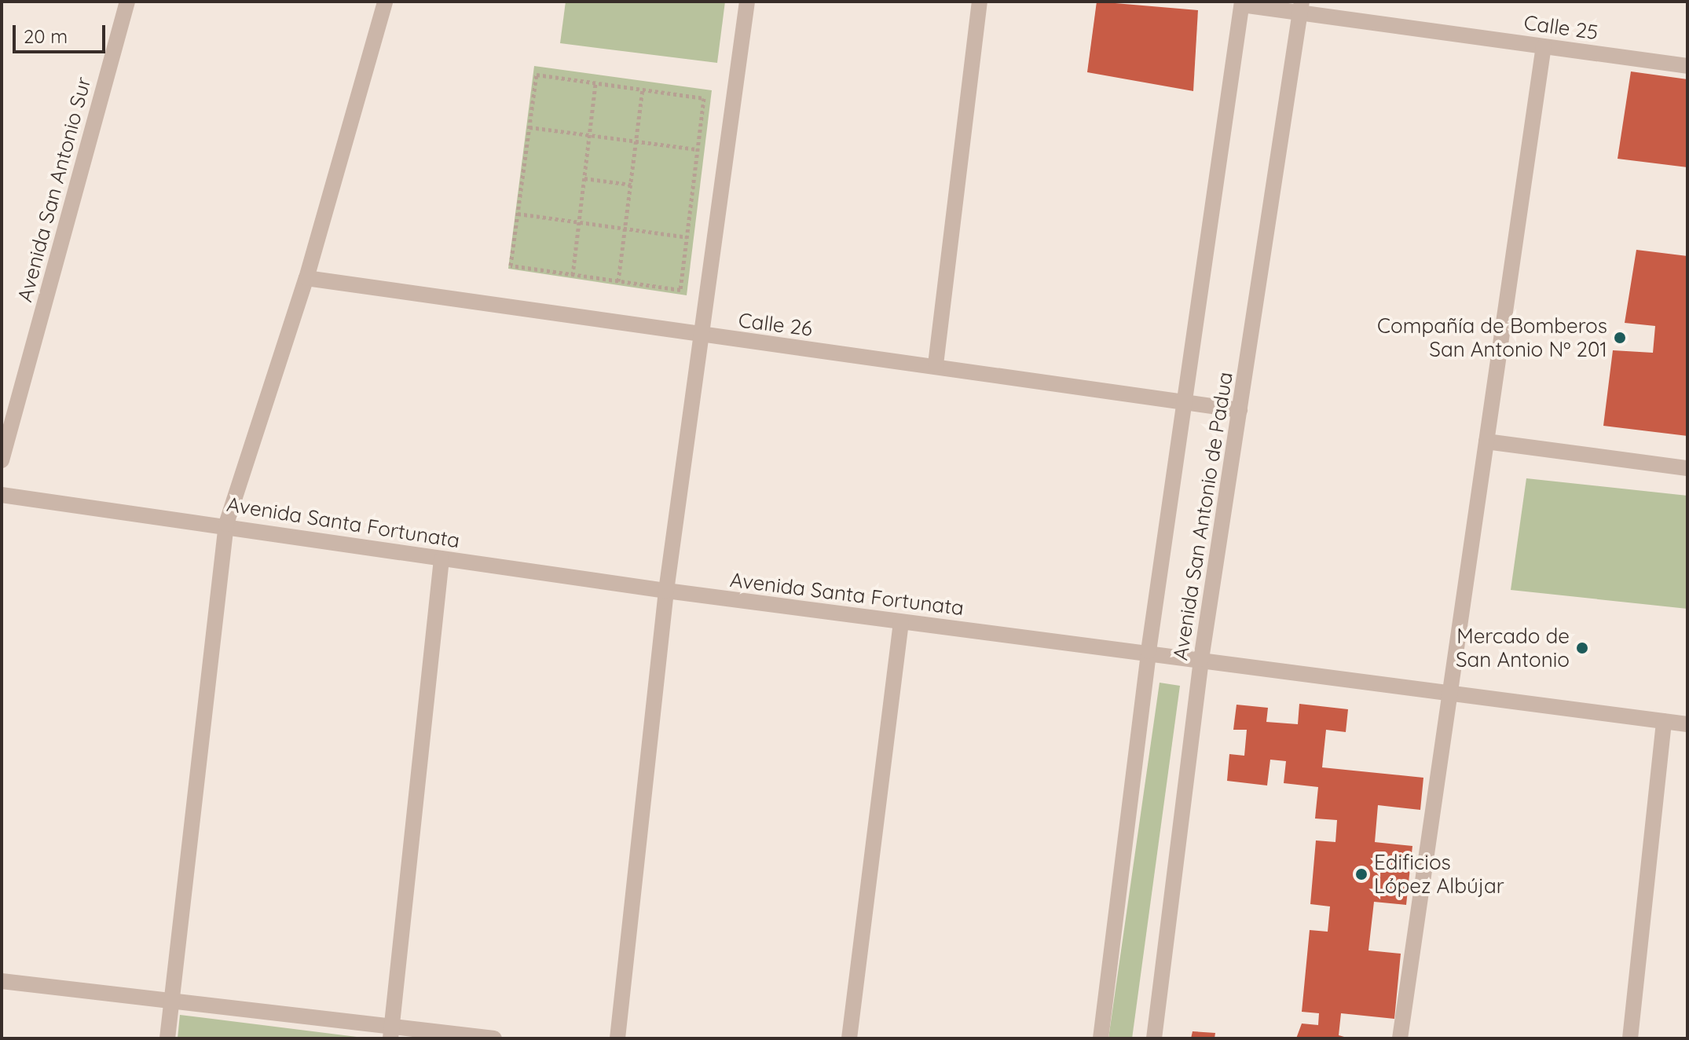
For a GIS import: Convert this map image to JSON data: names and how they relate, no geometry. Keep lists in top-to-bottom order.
{
  "streets": {
    "street": [
      "Calle 25",
      "Avenida San Antonio Sur",
      "Calle 26",
      "Avenida San Antonio de Padua",
      "Avenida Santa Fortunata"
    ]
  },
  "crossings": [
    ["Calle 25", "Avenida San Antonio de Padua"],
    ["Calle 26", "Avenida San Antonio de Padua"],
    ["Avenida San Antonio de Padua", "Avenida Santa Fortunata"]
  ],
  "places": ["Compañía de Bomberos San Antonio Nº 201", "Mercado de San Antonio", "Edificios López Albújar"],
  "scale_bar": "20 m"
}
